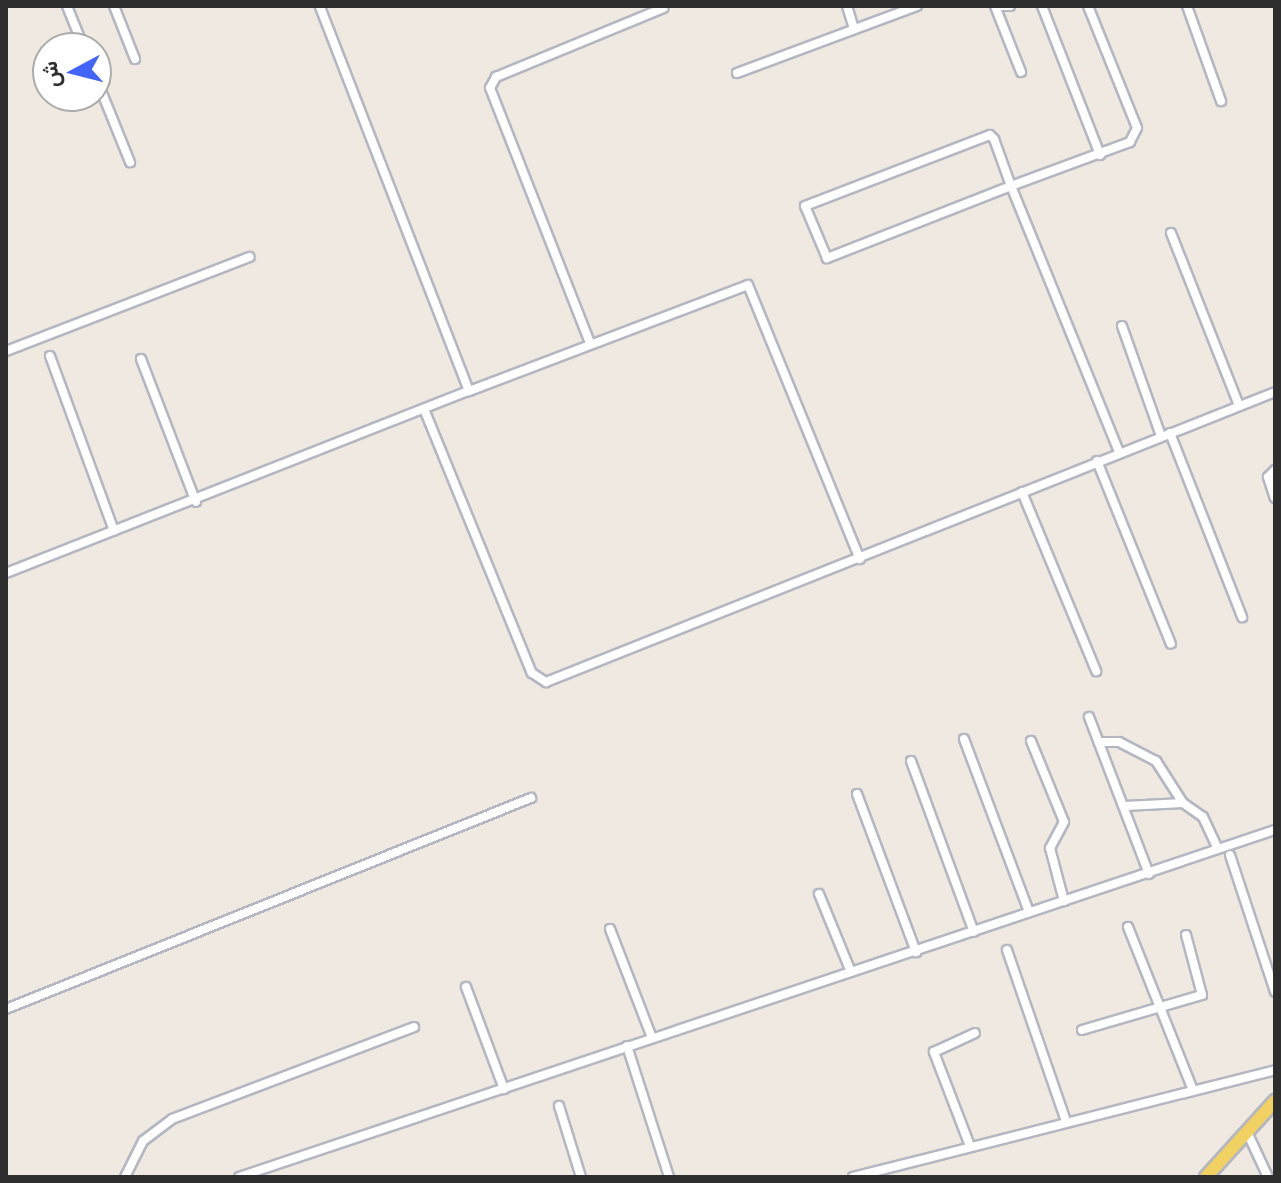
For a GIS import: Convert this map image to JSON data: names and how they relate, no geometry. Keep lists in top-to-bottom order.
{
  "north": "left"
}
